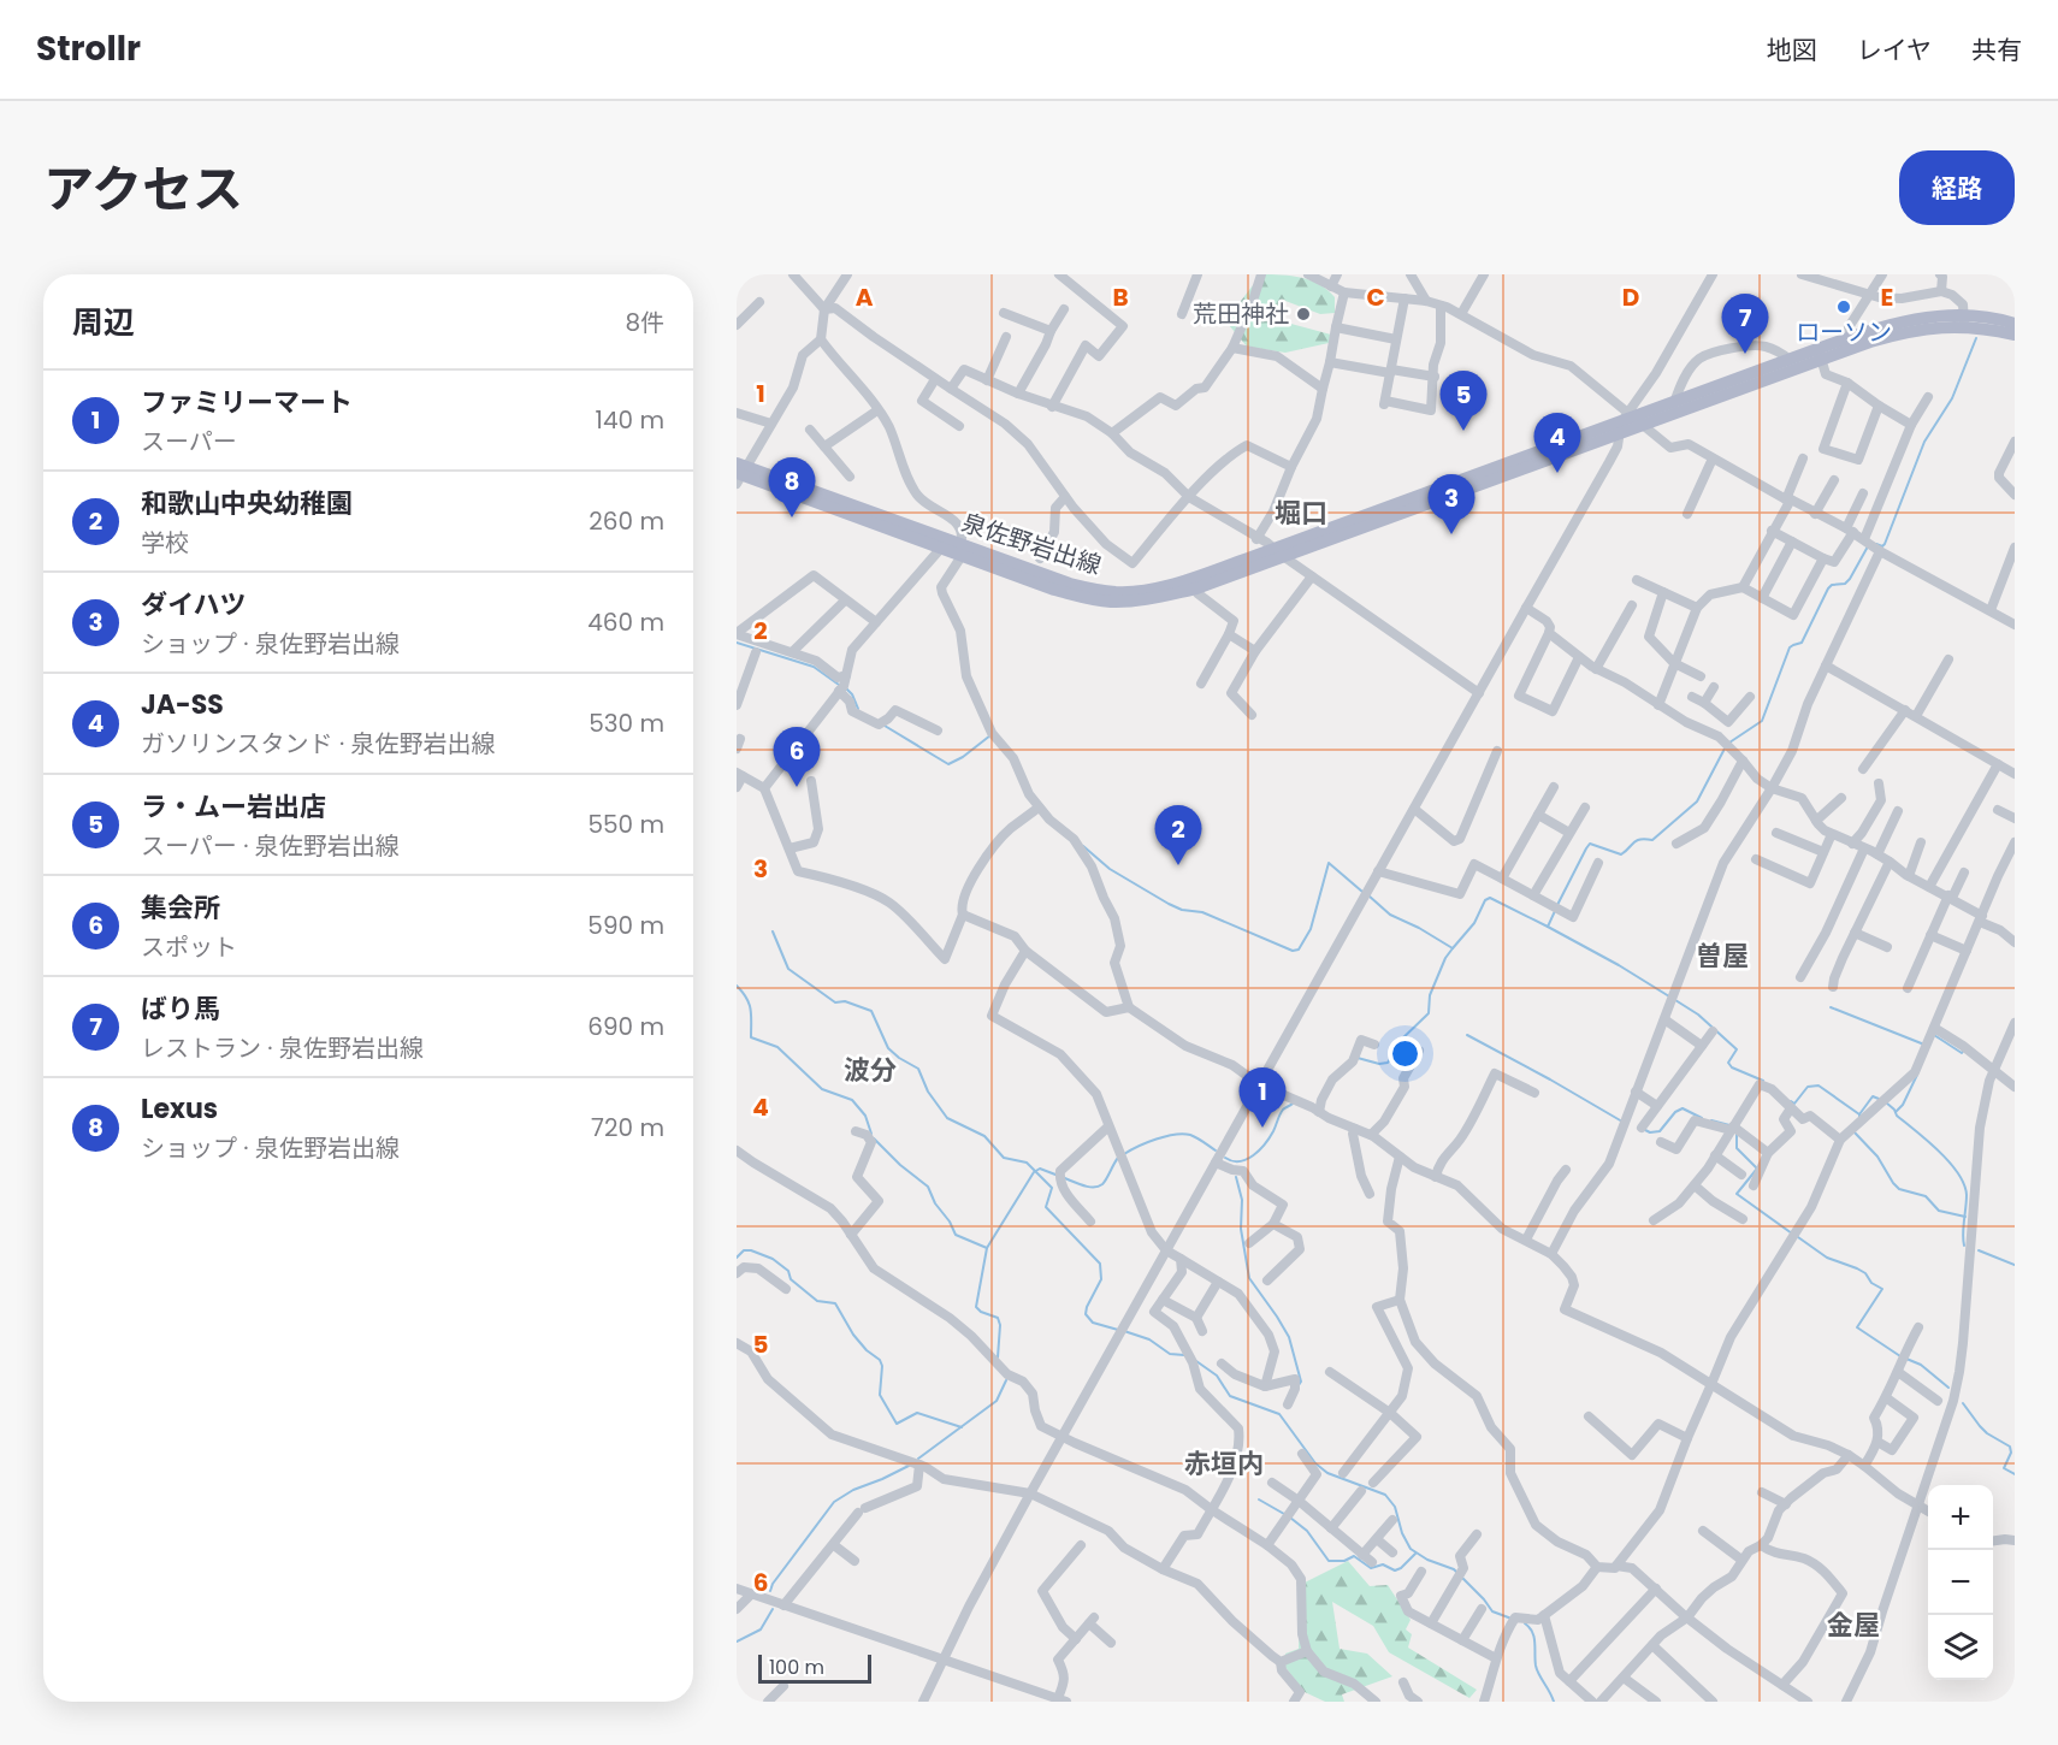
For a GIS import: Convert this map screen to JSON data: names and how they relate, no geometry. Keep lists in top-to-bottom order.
{
  "streets": {
    "main road": ["泉佐野岩出線"]
  },
  "districts": [
    "堀口",
    "曽屋",
    "波分",
    "赤垣内",
    "金屋"
  ],
  "places": ["ローソン", "荒田神社"],
  "scale_bar": "100 m",
  "page": {
    "header": "Strollr",
    "nav": ["地図", "レイヤ", "共有"],
    "title": "アクセス",
    "buttons": "経路",
    "heading": ["周辺", "8件"],
    "pins": [
      "7",
      "5",
      "4",
      "8",
      "3",
      "6",
      "2",
      "1"
    ],
    "list": [
      {
        "mark": "1",
        "name": "ファミリーマート",
        "note": "スーパー",
        "value": "140 m"
      },
      {
        "mark": "2",
        "name": "和歌山中央幼稚園",
        "note": "学校",
        "value": "260 m"
      },
      {
        "mark": "3",
        "name": "ダイハツ",
        "note": "ショップ · 泉佐野岩出線",
        "value": "460 m"
      },
      {
        "mark": "4",
        "name": "JA-SS",
        "note": "ガソリンスタンド · 泉佐野岩出線",
        "value": "530 m"
      },
      {
        "mark": "5",
        "name": "ラ・ムー岩出店",
        "note": "スーパー · 泉佐野岩出線",
        "value": "550 m"
      },
      {
        "mark": "6",
        "name": "集会所",
        "note": "スポット",
        "value": "590 m"
      },
      {
        "mark": "7",
        "name": "ばり馬",
        "note": "レストラン · 泉佐野岩出線",
        "value": "690 m"
      },
      {
        "mark": "8",
        "name": "Lexus",
        "note": "ショップ · 泉佐野岩出線",
        "value": "720 m"
      }
    ],
    "map_buttons": ["+", "−"],
    "scale": "100 m"
  },
  "grid": {
    "columns": [
      "A",
      "B",
      "C",
      "D",
      "E"
    ],
    "rows": [
      "1",
      "2",
      "3",
      "4",
      "5",
      "6"
    ]
  }
}
